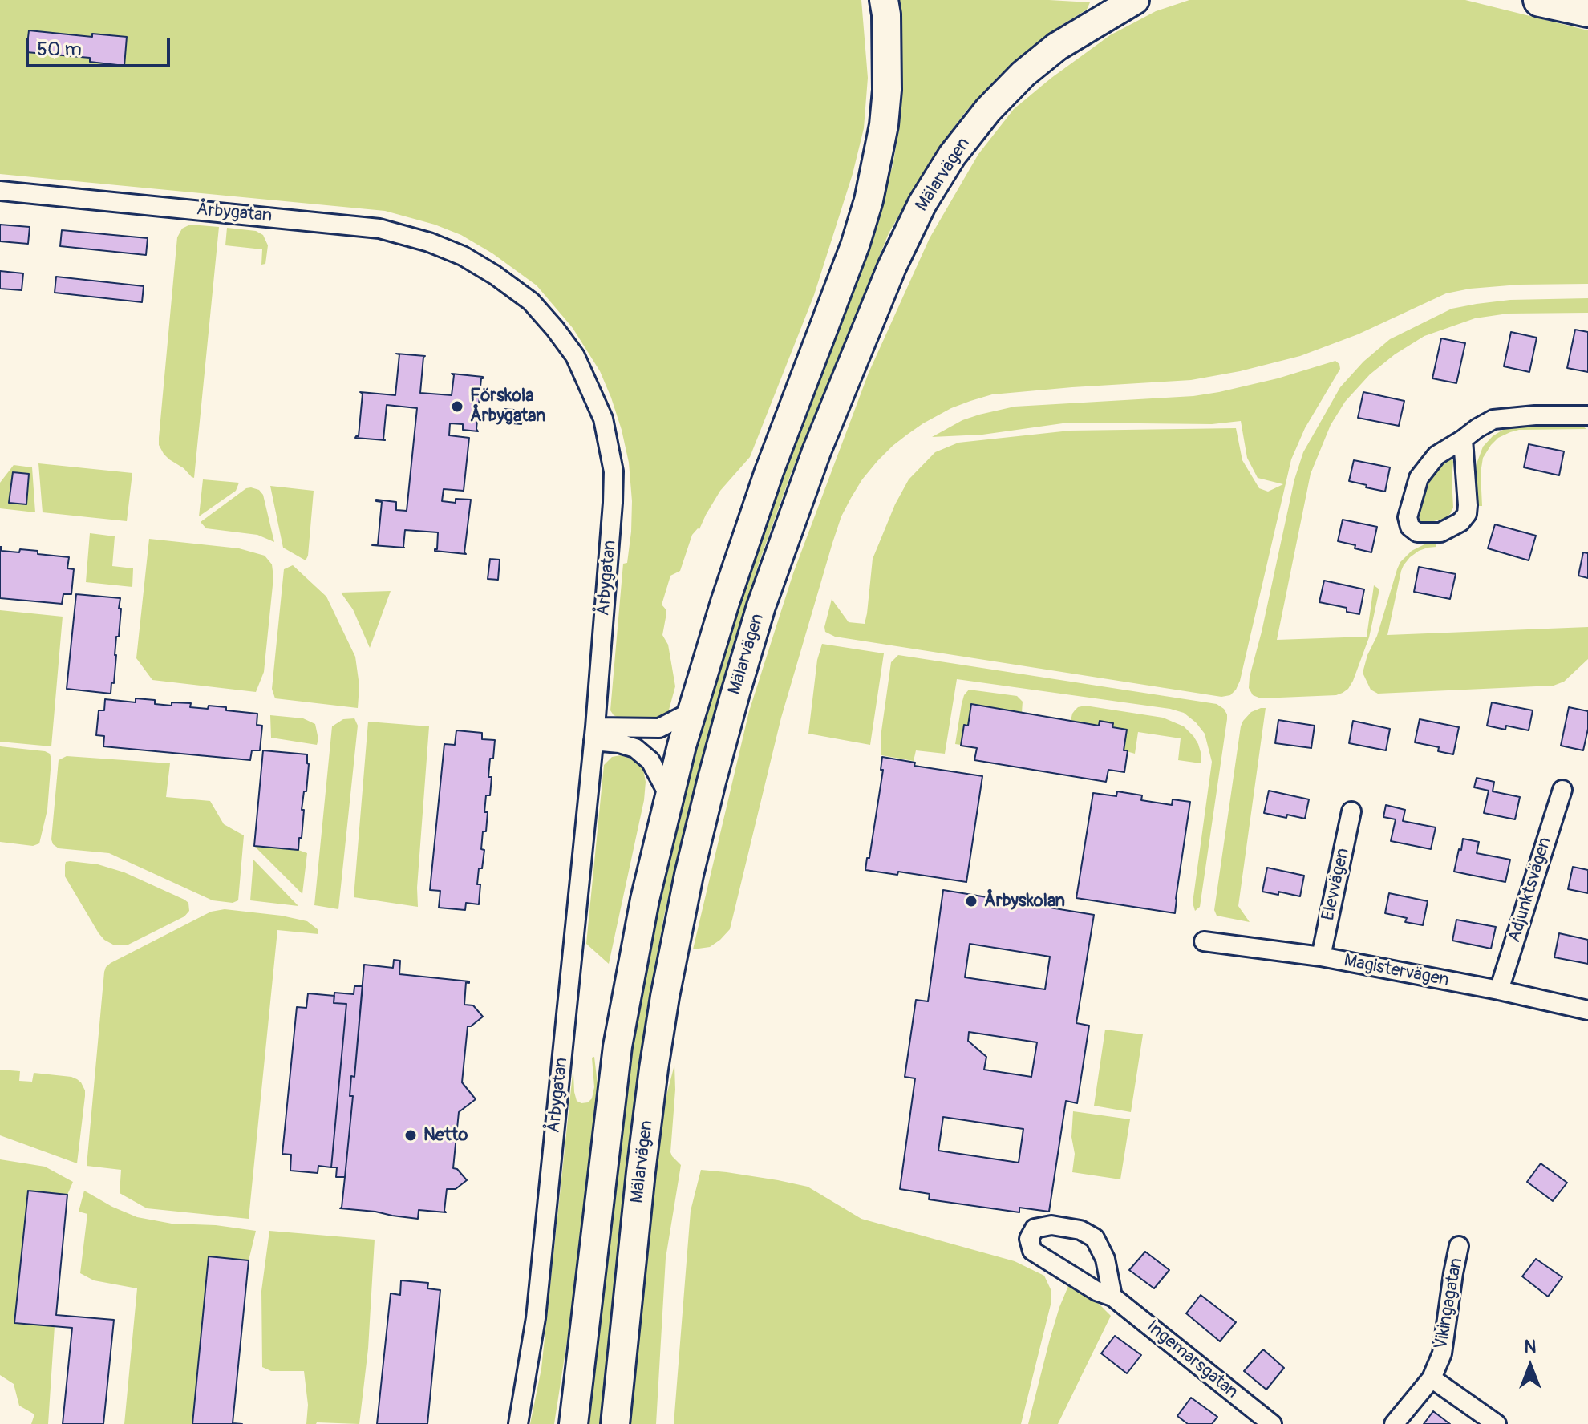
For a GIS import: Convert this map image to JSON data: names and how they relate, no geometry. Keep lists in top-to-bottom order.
{
  "streets": {
    "main road": ["Mälarvägen"],
    "street": [
      "Årbygatan",
      "Elevvägen",
      "Adjunktsvägen",
      "Magistervägen",
      "Vikingagatan",
      "Ingemarsgatan"
    ]
  },
  "crossings": [
    ["Elevvägen", "Magistervägen"],
    ["Adjunktsvägen", "Magistervägen"]
  ],
  "places": ["Förskola Årbygatan", "Årbyskolan", "Netto"],
  "scale_bar": "50 m",
  "north": "top"
}
